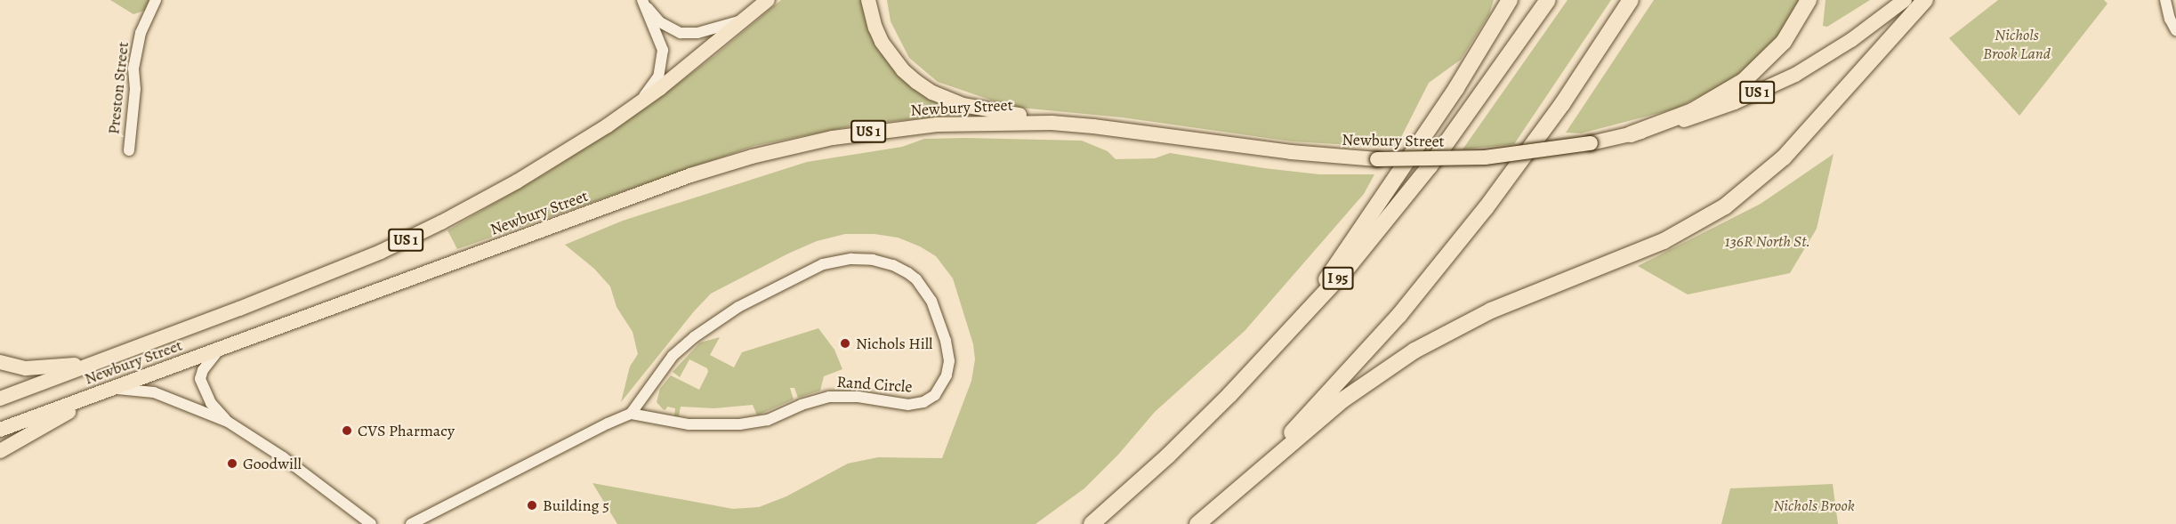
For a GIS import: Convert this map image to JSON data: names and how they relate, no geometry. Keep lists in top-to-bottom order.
{
  "streets": {
    "highway": ["I 95"],
    "main road": ["US 1", "Newbury Street"],
    "street": ["Preston Street", "Rand Circle"]
  },
  "parks": ["Nichols Brook Land", "136R North St.", "Nichols Brook"],
  "places": [
    "Nichols Hill",
    "CVS Pharmacy",
    "Goodwill",
    "Building 5"
  ]
}
